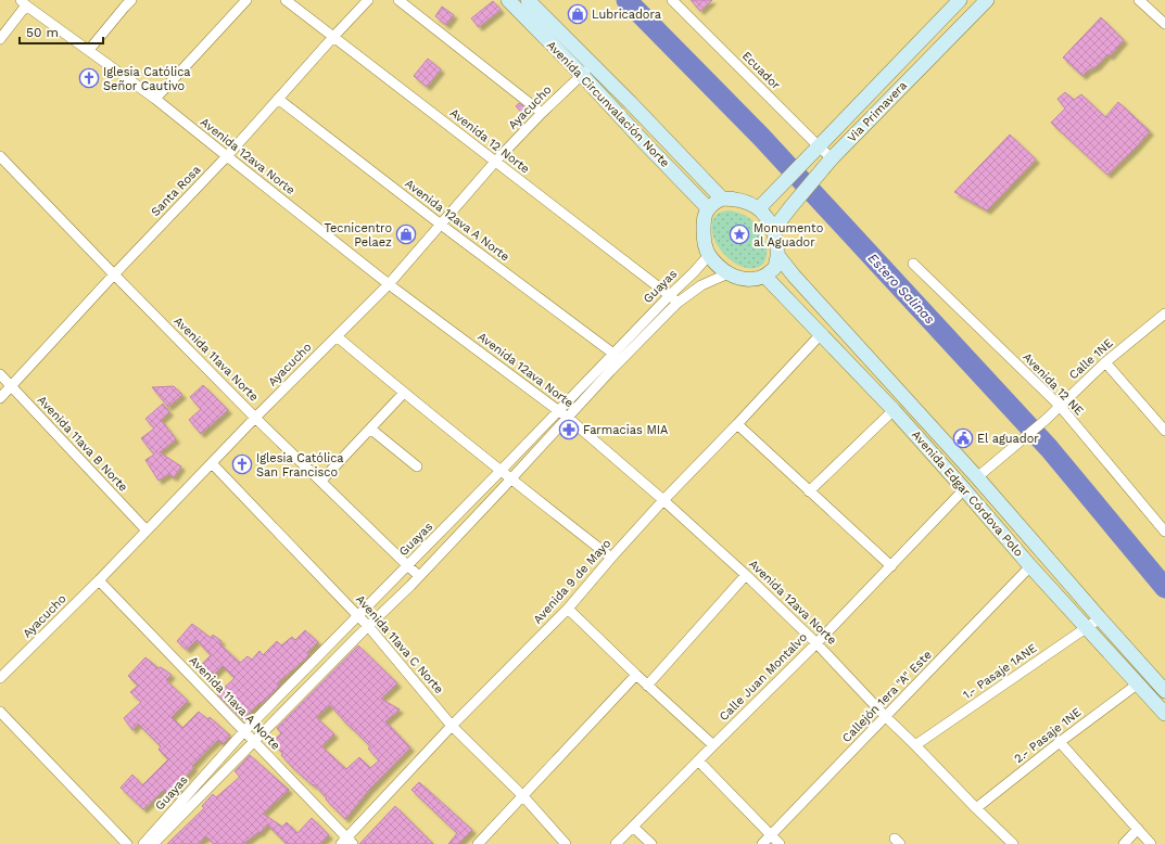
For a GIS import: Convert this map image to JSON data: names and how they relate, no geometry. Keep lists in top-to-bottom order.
{
  "streets": {
    "main road": ["Avenida Circunvalación Norte", "Via Primavera", "Avenida Edgar Córdova Polo"],
    "street": [
      "Ecuador",
      "Ayacucho",
      "Avenida 12 Norte",
      "Avenida 12ava Norte",
      "Santa Rosa",
      "Avenida 12ava A Norte",
      "Guayas",
      "Avenida 11ava Norte",
      "Calle 1NE",
      "Avenida 12 NE",
      "Avenida 11ava B Norte",
      "Avenida 9 de Mayo",
      "Avenida 11ava C Norte",
      "1.- Pasaje 1ANE",
      "Calle Juan Montalvo",
      "Callejón 1era \"A\" Este",
      "Avenida 11ava A Norte",
      "2.- Pasaje 1NE"
    ]
  },
  "crossings": [
    ["Ecuador", "Via Primavera"],
    ["Avenida Circunvalación Norte", "Ayacucho"],
    ["Avenida Circunvalación Norte", "Via Primavera"],
    ["Avenida Circunvalación Norte", "Guayas"],
    ["Avenida Circunvalación Norte", "Avenida Edgar Córdova Polo"],
    ["Ayacucho", "Avenida 12 Norte"],
    ["Ayacucho", "Avenida 12ava Norte"],
    ["Ayacucho", "Avenida 12ava A Norte"],
    ["Ayacucho", "Avenida 11ava Norte"],
    ["Ayacucho", "Avenida 11ava B Norte"],
    ["Ayacucho", "Avenida 11ava C Norte"],
    ["Ayacucho", "Avenida 11ava A Norte"],
    ["Via Primavera", "Guayas"],
    ["Via Primavera", "Avenida Edgar Córdova Polo"],
    ["Avenida 12 Norte", "Santa Rosa"],
    ["Avenida 12 Norte", "Guayas"],
    ["Avenida 12ava Norte", "Santa Rosa"],
    ["Avenida 12ava Norte", "Guayas"],
    ["Avenida 12ava Norte", "Avenida 9 de Mayo"],
    ["Avenida 12ava Norte", "1.- Pasaje 1ANE"],
    ["Avenida 12ava Norte", "Calle Juan Montalvo"],
    ["Avenida 12ava Norte", "Callejón 1era \"A\" Este"],
    ["Avenida 12ava Norte", "2.- Pasaje 1NE"],
    ["Santa Rosa", "Avenida 12ava A Norte"],
    ["Santa Rosa", "Avenida 11ava Norte"],
    ["Santa Rosa", "Avenida 11ava B Norte"],
    ["Avenida 12ava A Norte", "Guayas"],
    ["Guayas", "Avenida 11ava Norte"],
    ["Guayas", "Avenida Edgar Córdova Polo"],
    ["Guayas", "Avenida 11ava C Norte"],
    ["Guayas", "Avenida 11ava A Norte"],
    ["Calle 1NE", "Avenida 12 NE"],
    ["Calle 1NE", "Avenida Edgar Córdova Polo"],
    ["Avenida Edgar Córdova Polo", "Avenida 9 de Mayo"],
    ["Avenida Edgar Córdova Polo", "1.- Pasaje 1ANE"],
    ["Avenida Edgar Córdova Polo", "Calle Juan Montalvo"],
    ["Avenida Edgar Córdova Polo", "Callejón 1era \"A\" Este"],
    ["Avenida Edgar Córdova Polo", "2.- Pasaje 1NE"],
    ["Avenida 9 de Mayo", "Avenida 11ava C Norte"],
    ["Avenida 9 de Mayo", "Avenida 11ava A Norte"]
  ],
  "water": ["Estero Salinas"],
  "places": {
    "shop": ["Lubricadora", "Tecnicentro Pelaez"],
    "church": ["Iglesia Católica Señor Cautivo", "Iglesia Católica San Francisco"],
    "place": ["Monumento al Aguador"],
    "pharmacy": ["Farmacias MIA"],
    "public building": ["El aguador"]
  },
  "scale_bar": "50 m"
}
